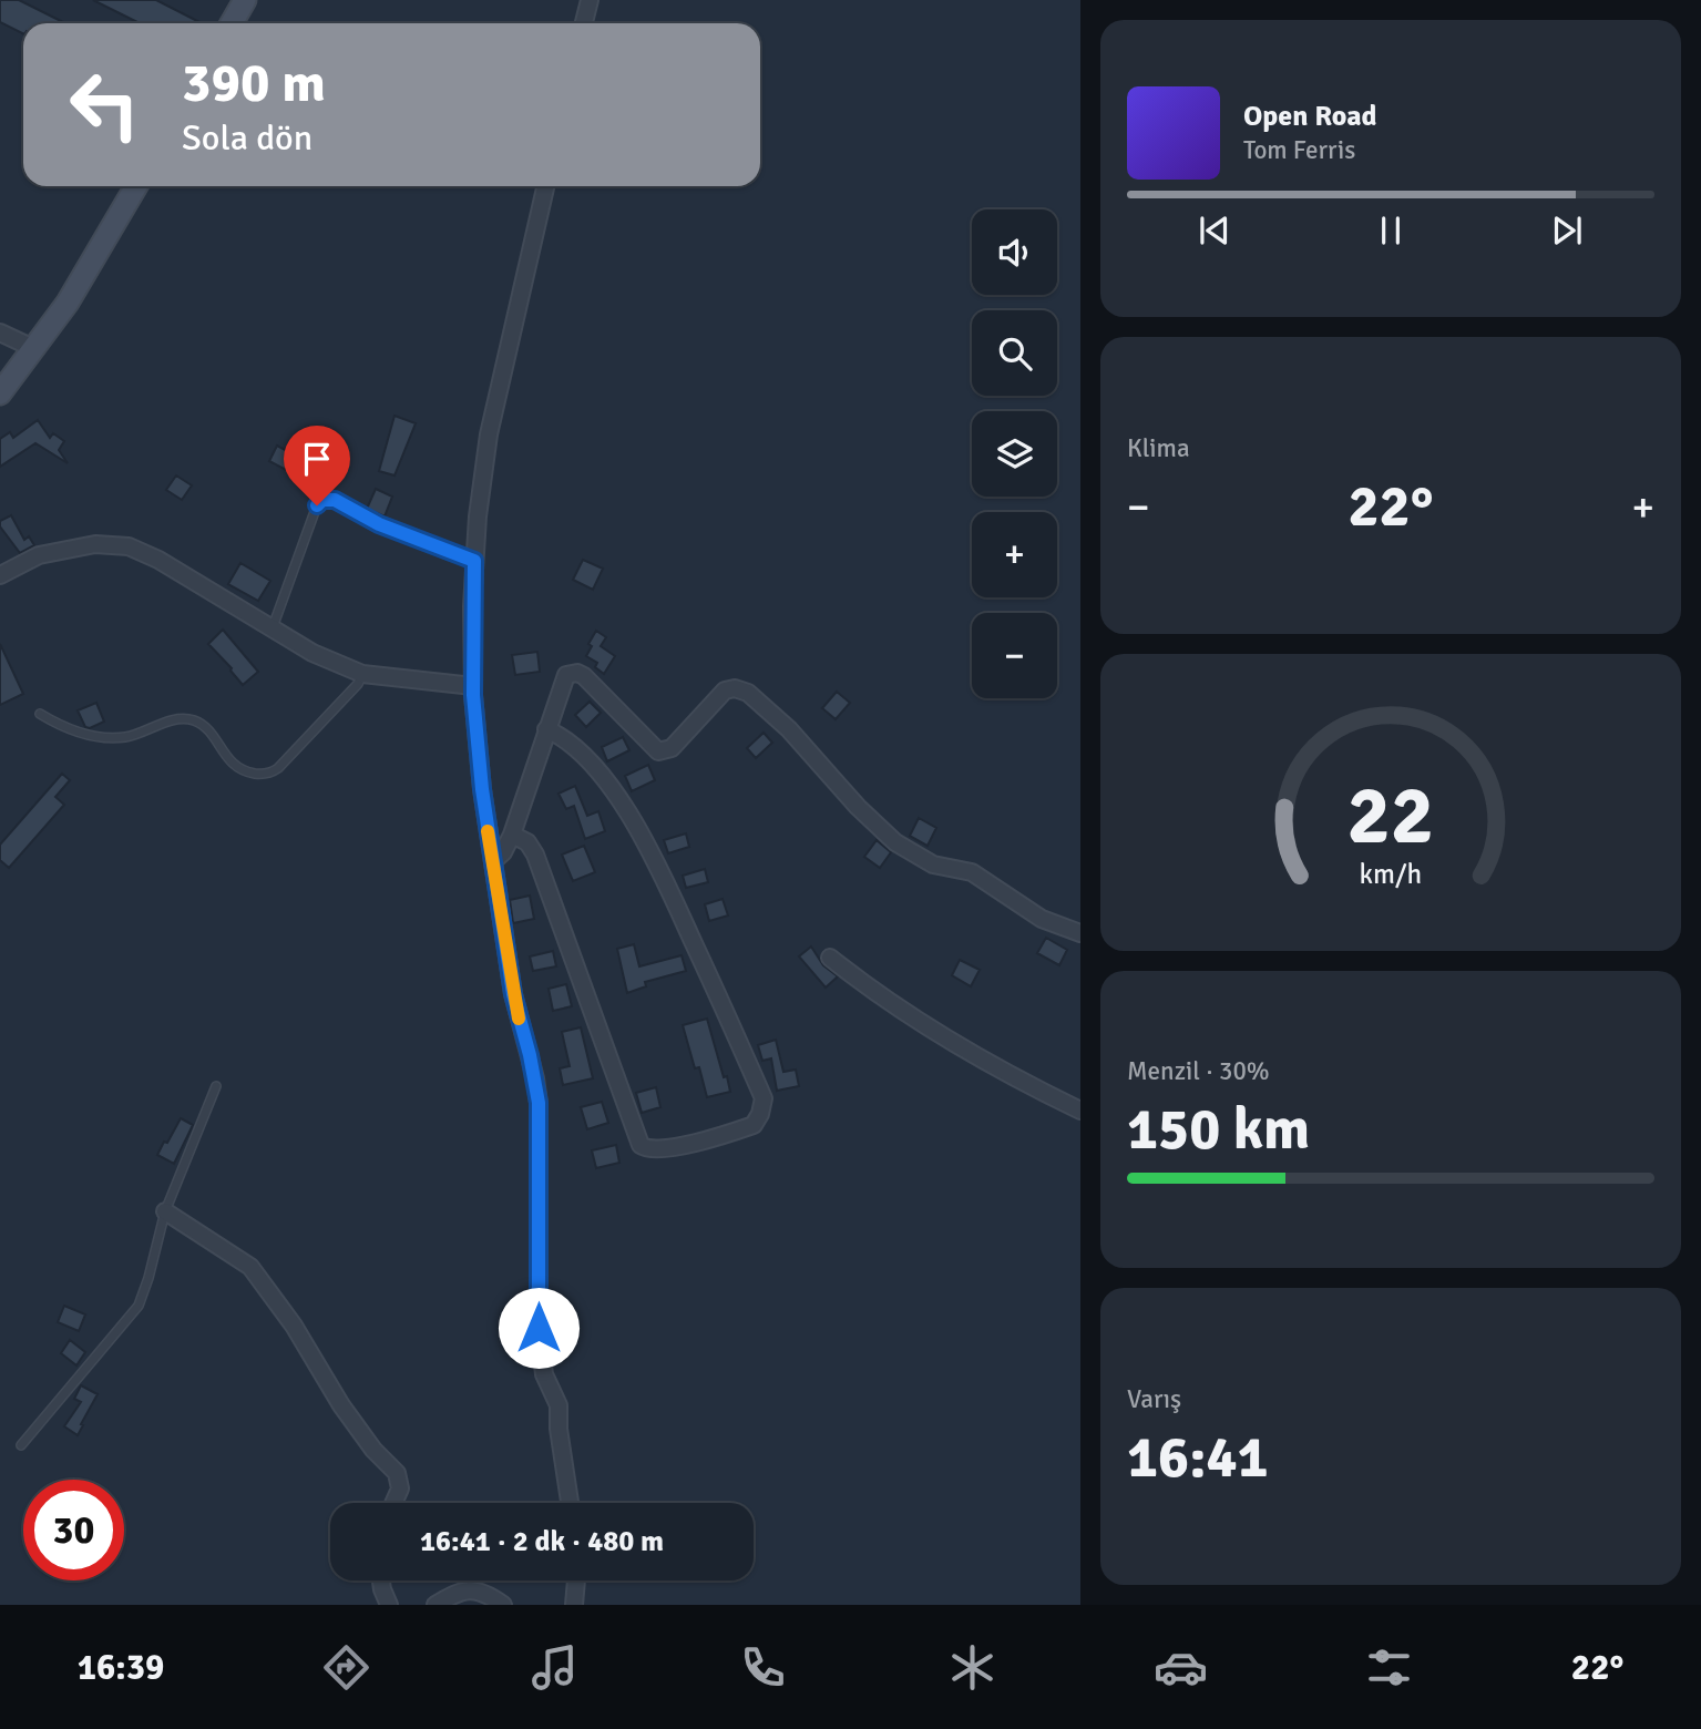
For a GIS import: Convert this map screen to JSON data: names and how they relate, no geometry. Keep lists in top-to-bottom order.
{
  "page": {
    "turn": ["390 m", "Sola dön"],
    "song": ["Open Road", "Tom Ferris"],
    "map_buttons": ["+", "−"],
    "tile": [
      "Klima",
      ["Menzil · 30%", "150 km"],
      ["Varış", "16:41"]
    ],
    "heat": ["−", "22°", "+"],
    "limit": "30",
    "trip": "16:41 · 2 dk · 480 m",
    "tabs": ["16:39", "22°"],
    "gauge": ["22", "km/h"]
  }
}
